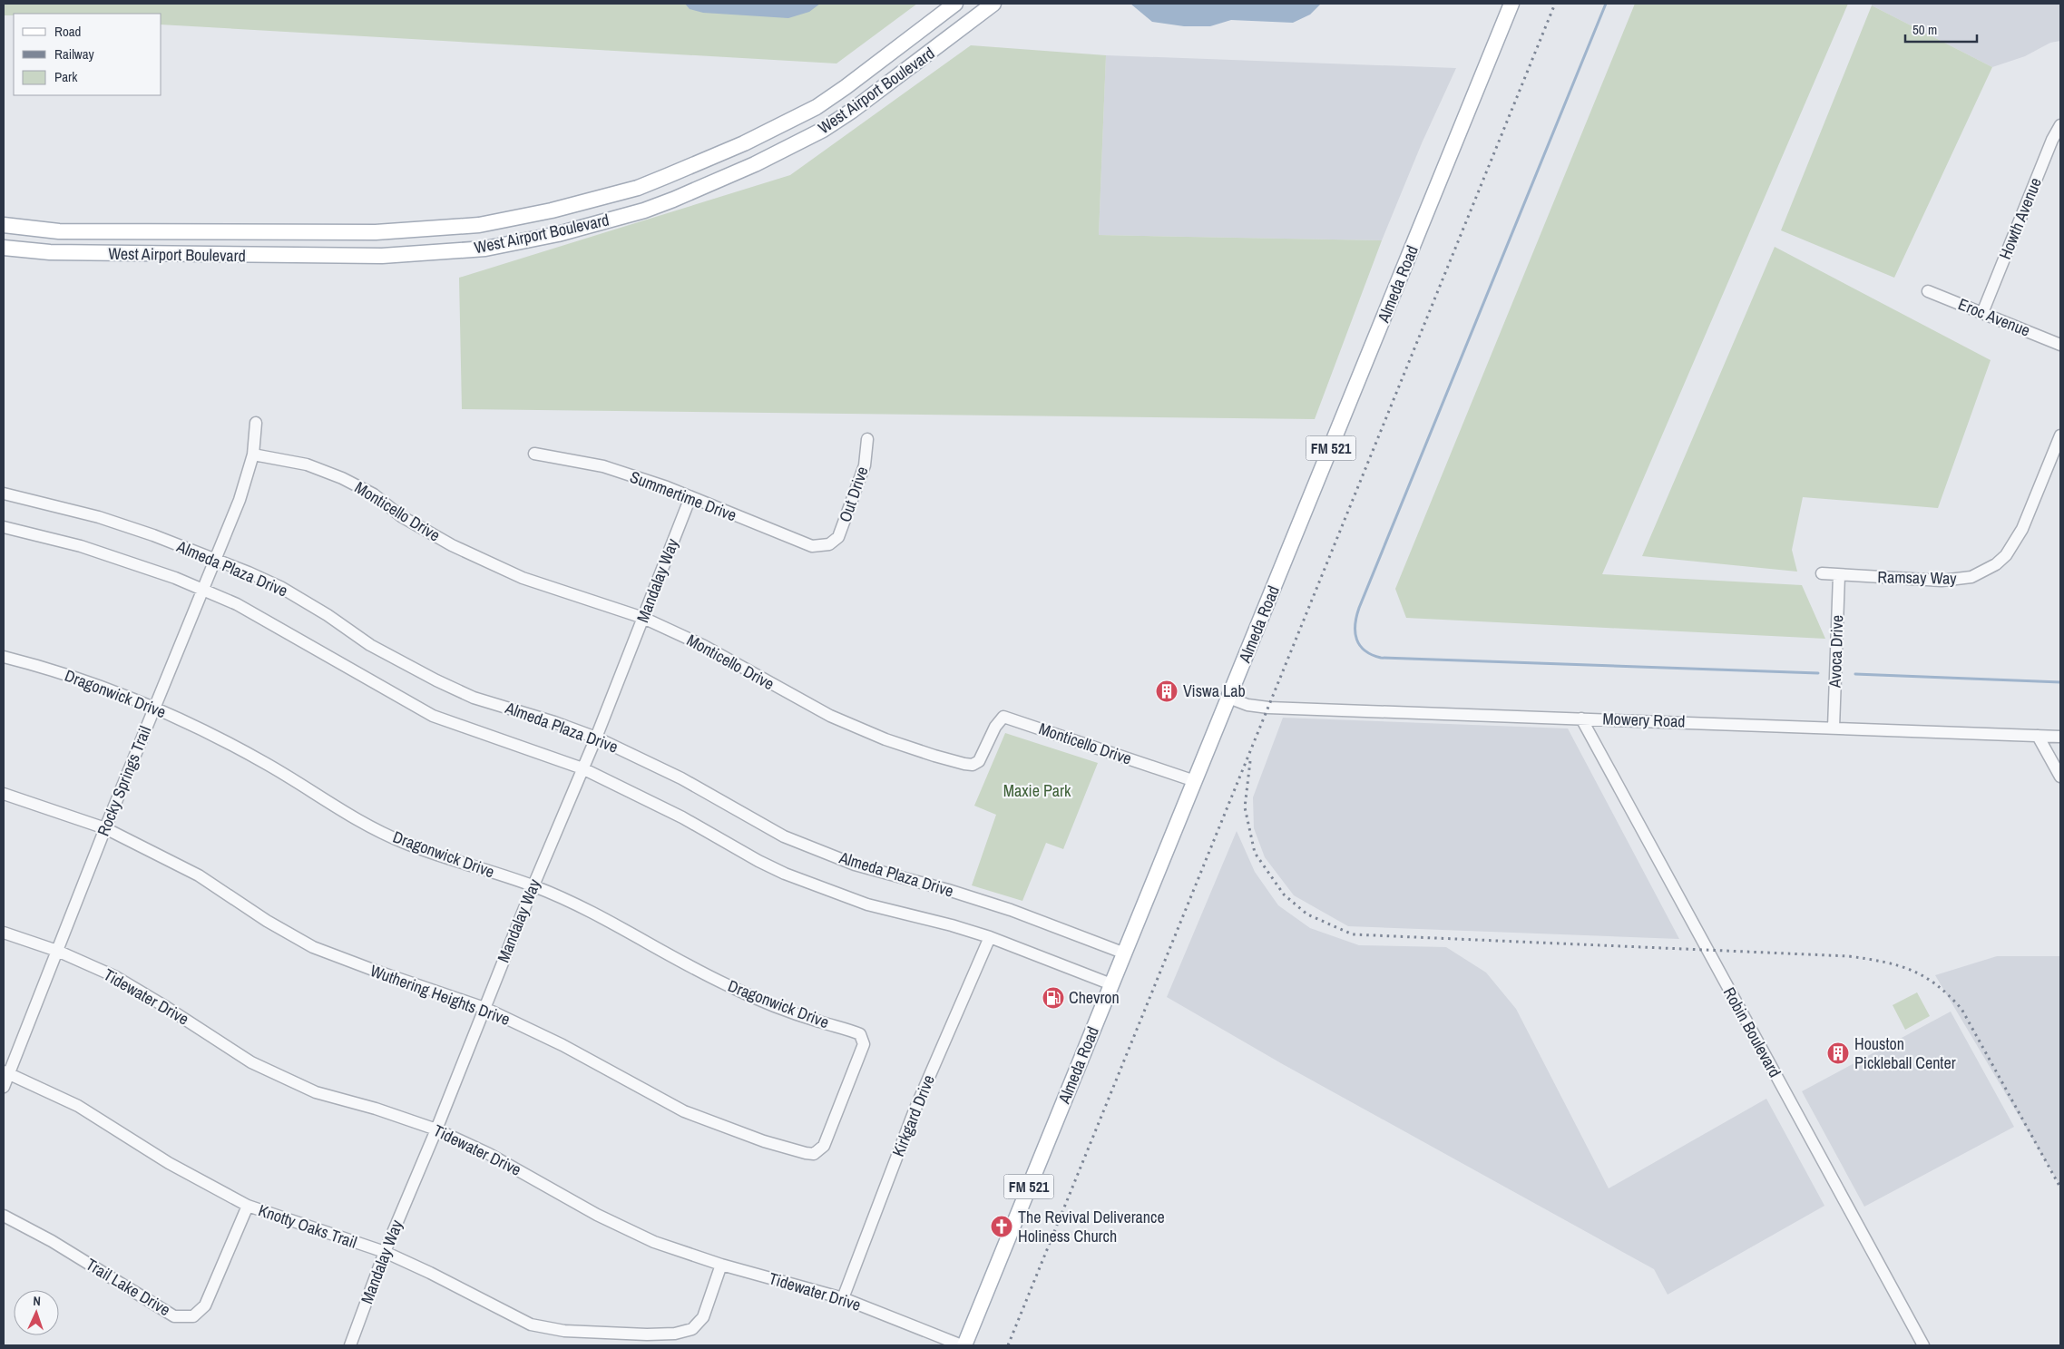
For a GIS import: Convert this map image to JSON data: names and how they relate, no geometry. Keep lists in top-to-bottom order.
{
  "streets": {
    "main road": ["West Airport Boulevard", "Almeda Road", "FM 521"],
    "street": [
      "Howth Avenue",
      "Eroc Avenue",
      "Out Drive",
      "Summertime Drive",
      "Monticello Drive",
      "Almeda Plaza Drive",
      "Ramsay Way",
      "Mandalay Way",
      "Avoca Drive",
      "Dragonwick Drive",
      "Mowery Road",
      "Rocky Springs Trail",
      "Wuthering Heights Drive",
      "Tidewater Drive",
      "Robin Boulevard",
      "Kirkgard Drive",
      "Knotty Oaks Trail",
      "Trail Lake Drive"
    ]
  },
  "crossings": [
    ["Howth Avenue", "Eroc Avenue"],
    ["Almeda Road", "Monticello Drive"],
    ["Almeda Road", "Almeda Plaza Drive"],
    ["Almeda Road", "Mowery Road"],
    ["Almeda Road", "Tidewater Drive"],
    ["Out Drive", "Summertime Drive"],
    ["Summertime Drive", "Mandalay Way"],
    ["Monticello Drive", "Mandalay Way"],
    ["Monticello Drive", "Rocky Springs Trail"],
    ["Almeda Plaza Drive", "Mandalay Way"],
    ["Almeda Plaza Drive", "Rocky Springs Trail"],
    ["Almeda Plaza Drive", "Kirkgard Drive"],
    ["Ramsay Way", "Avoca Drive"],
    ["Mandalay Way", "Dragonwick Drive"],
    ["Mandalay Way", "Wuthering Heights Drive"],
    ["Mandalay Way", "Tidewater Drive"],
    ["Mandalay Way", "Knotty Oaks Trail"],
    ["Avoca Drive", "Mowery Road"],
    ["Dragonwick Drive", "Rocky Springs Trail"],
    ["Dragonwick Drive", "Wuthering Heights Drive"],
    ["Mowery Road", "Robin Boulevard"],
    ["Rocky Springs Trail", "Wuthering Heights Drive"],
    ["Rocky Springs Trail", "Tidewater Drive"],
    ["Rocky Springs Trail", "Knotty Oaks Trail"],
    ["Tidewater Drive", "Kirkgard Drive"],
    ["Tidewater Drive", "Knotty Oaks Trail"],
    ["Knotty Oaks Trail", "Trail Lake Drive"]
  ],
  "parks": ["Maxie Park"],
  "places": {
    "building": ["Viswa Lab", "Houston Pickleball Center"],
    "fuel station": ["Chevron"],
    "church": ["The Revival Deliverance Holiness Church"]
  },
  "legend": ["Road", "Railway", "Park"],
  "scale_bar": "50 m",
  "north": "top"
}
